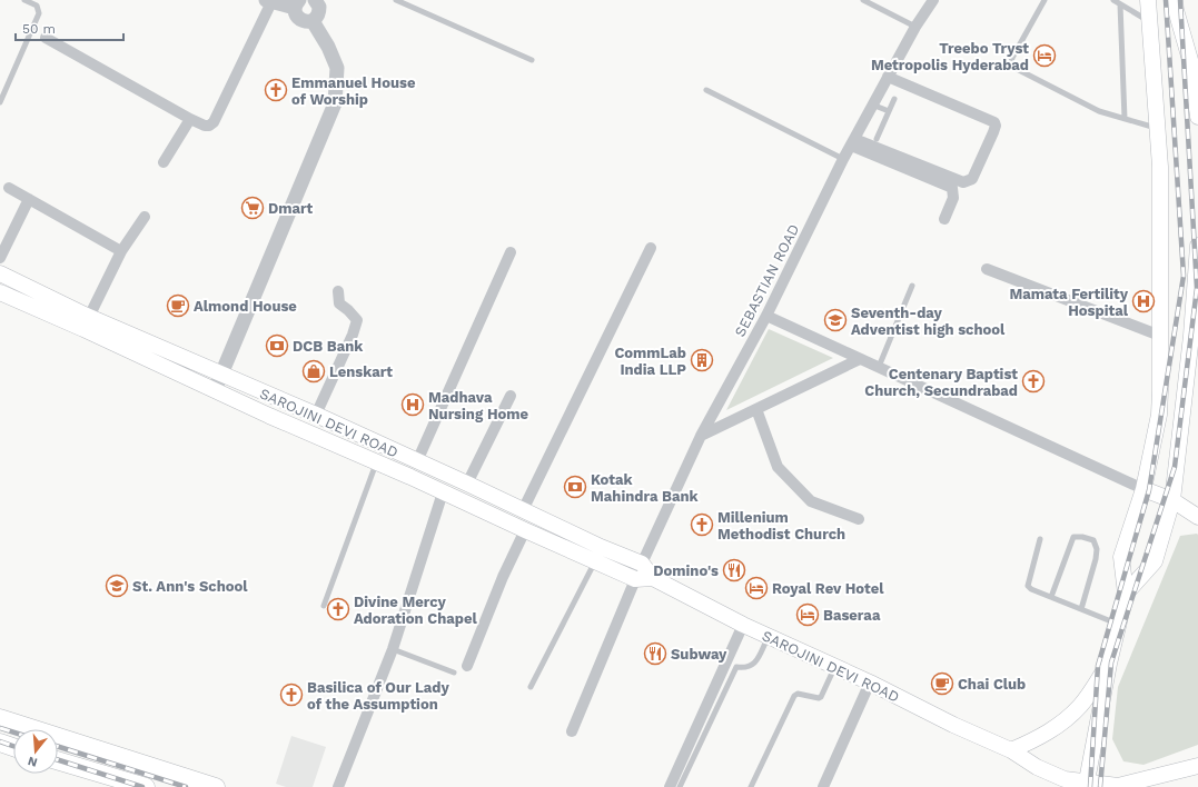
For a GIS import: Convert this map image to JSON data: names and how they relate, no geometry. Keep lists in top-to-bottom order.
{
  "streets": {
    "main road": ["SAROJINI DEVI ROAD"],
    "street": ["SEBASTIAN ROAD"]
  },
  "crossings": [
    ["SEBASTIAN ROAD", "SAROJINI DEVI ROAD"]
  ],
  "places": {
    "hotel": ["Treebo Tryst Metropolis Hyderabad", "Royal Rev Hotel", "Baseraa"],
    "church": [
      "Emmanuel House of Worship",
      "Centenary Baptist Church, Secundrabad",
      "Millenium Methodist Church",
      "Divine Mercy Adoration Chapel",
      "Basilica of Our Lady of the Assumption"
    ],
    "supermarket": ["Dmart"],
    "hospital": ["Mamata Fertility Hospital", "Madhava Nursing Home"],
    "cafe": ["Almond House", "Chai Club"],
    "school or university": ["Seventh-day Adventist high school", "St. Ann's School"],
    "bank": ["DCB Bank", "Kotak Mahindra Bank"],
    "building": ["CommLab India LLP"],
    "shop": ["Lenskart"],
    "restaurant": ["Domino's", "Subway"]
  },
  "scale_bar": "50 m",
  "north": "bottom"
}
